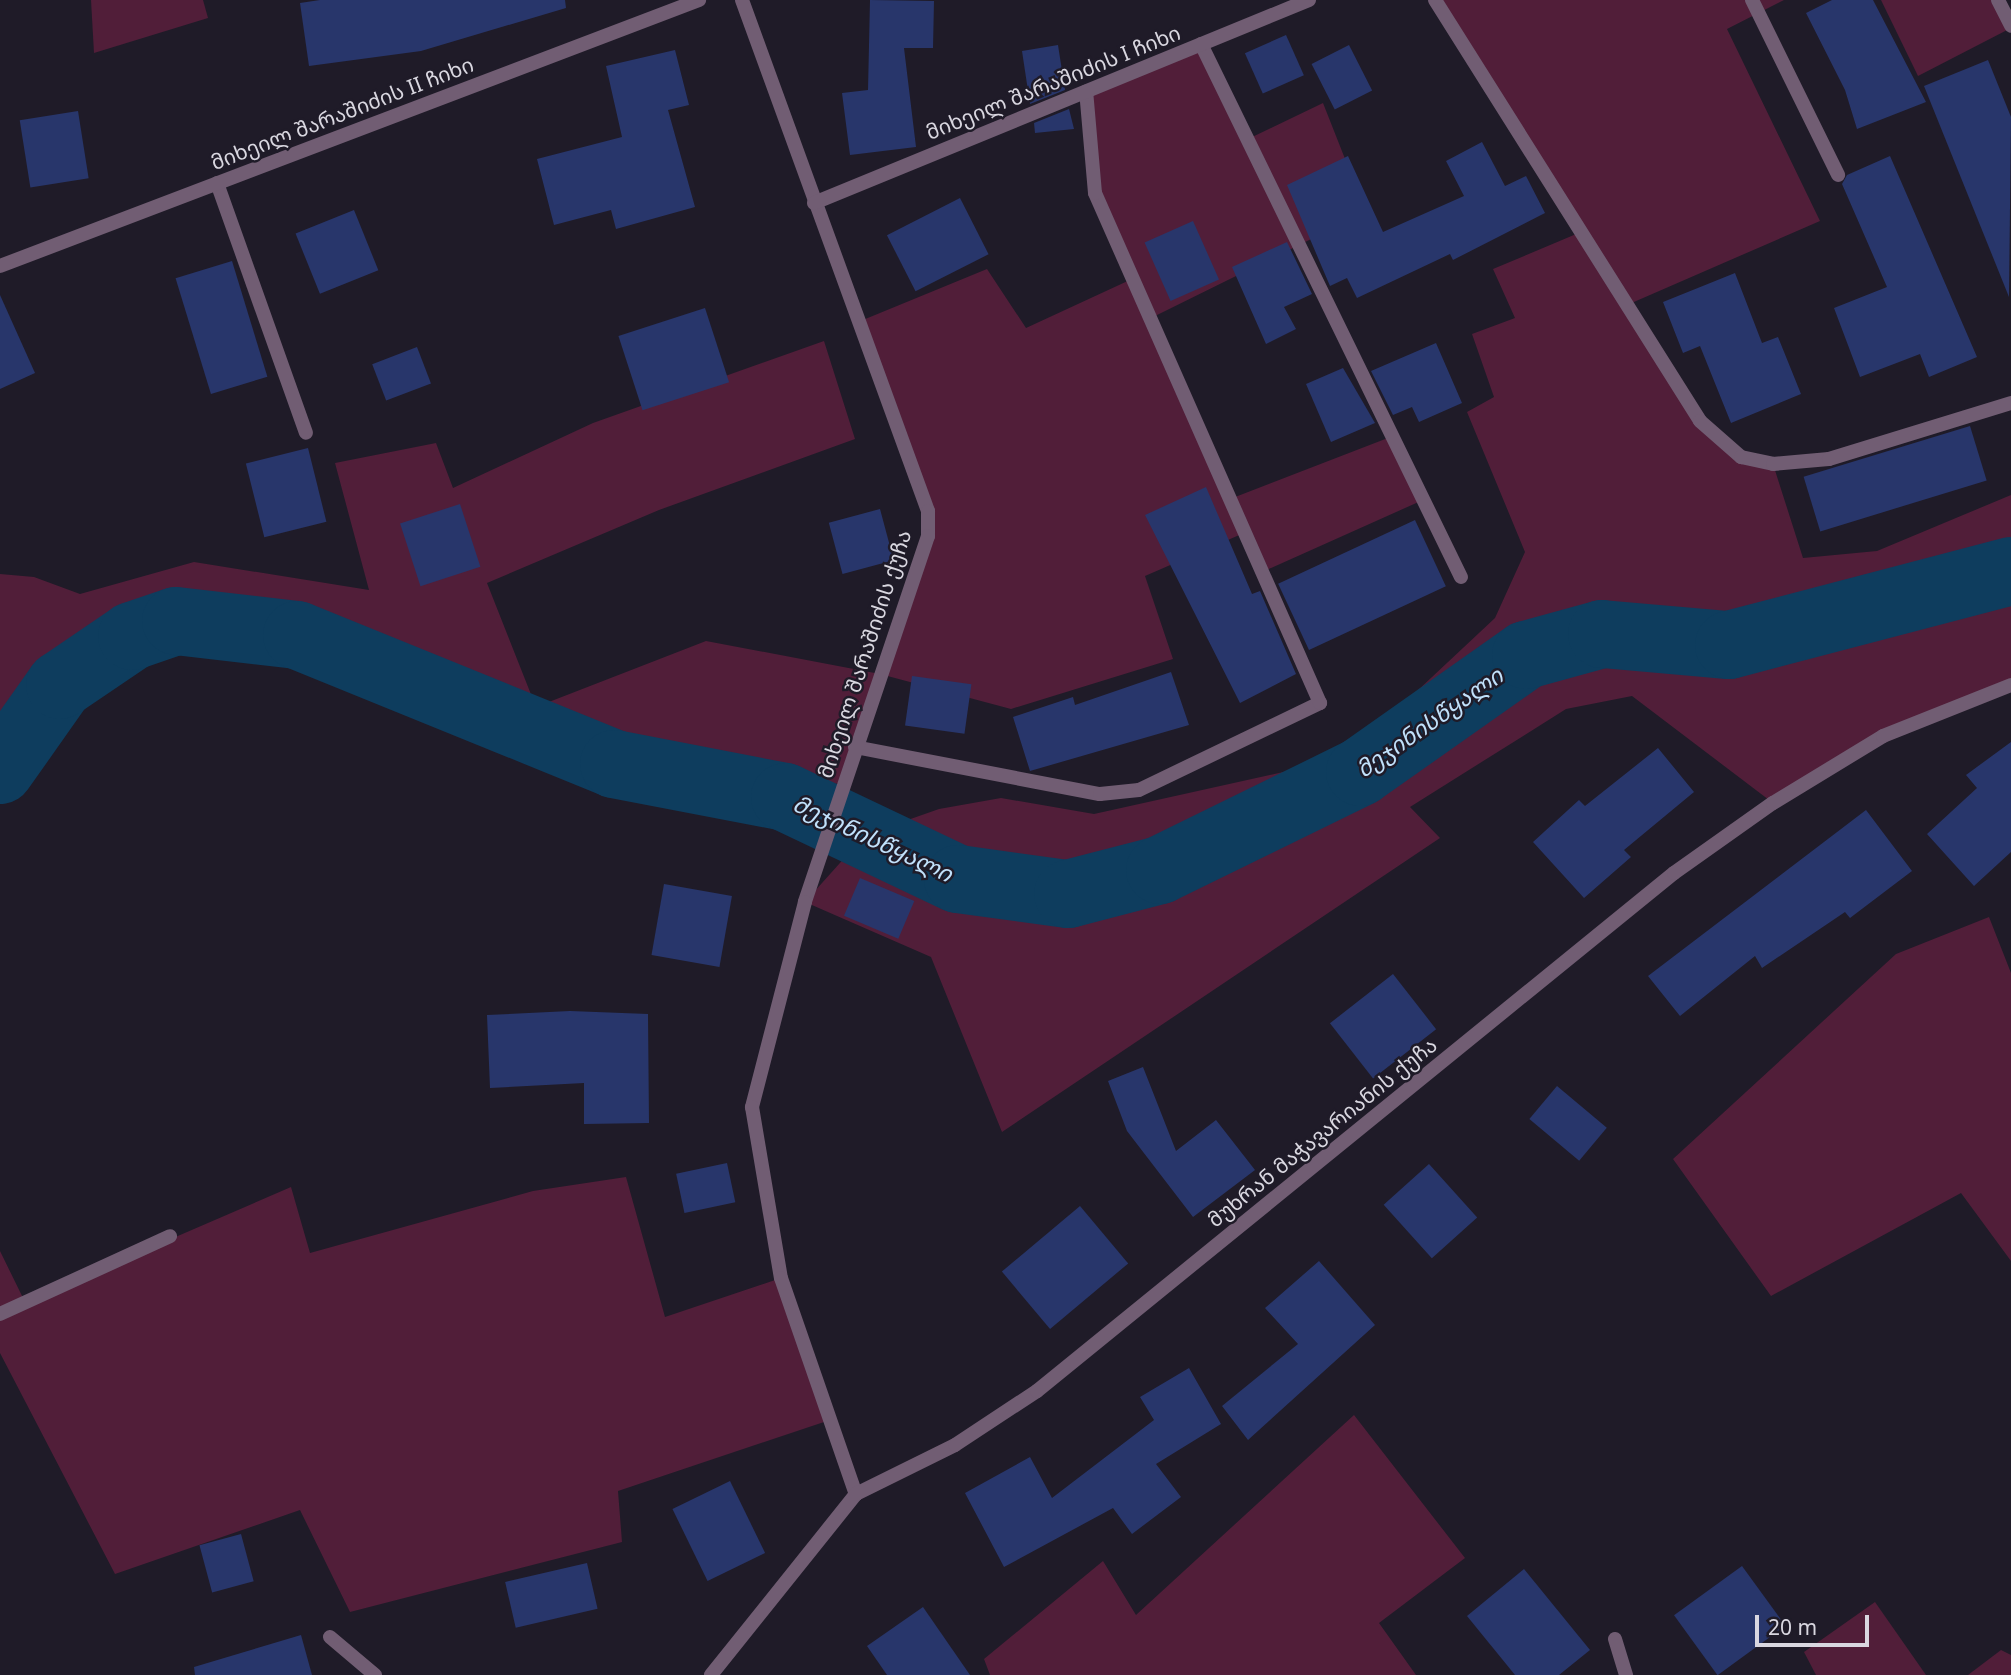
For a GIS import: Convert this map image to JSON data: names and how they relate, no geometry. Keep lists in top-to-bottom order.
{
  "streets": {
    "street": [
      "მიხეილ შარაშიძის I ჩიხი",
      "მიხეილ შარაშიძის II ჩიხი",
      "მიხეილ შარაშიძის ქუჩა",
      "მუხრან მაჭავარიანის ქუჩა"
    ]
  },
  "crossings": [
    ["მიხეილ შარაშიძის I ჩიხი", "მიხეილ შარაშიძის ქუჩა"],
    ["მიხეილ შარაშიძის ქუჩა", "მუხრან მაჭავარიანის ქუჩა"]
  ],
  "water": ["მეჯინისწყალი"],
  "scale_bar": "20 m"
}
